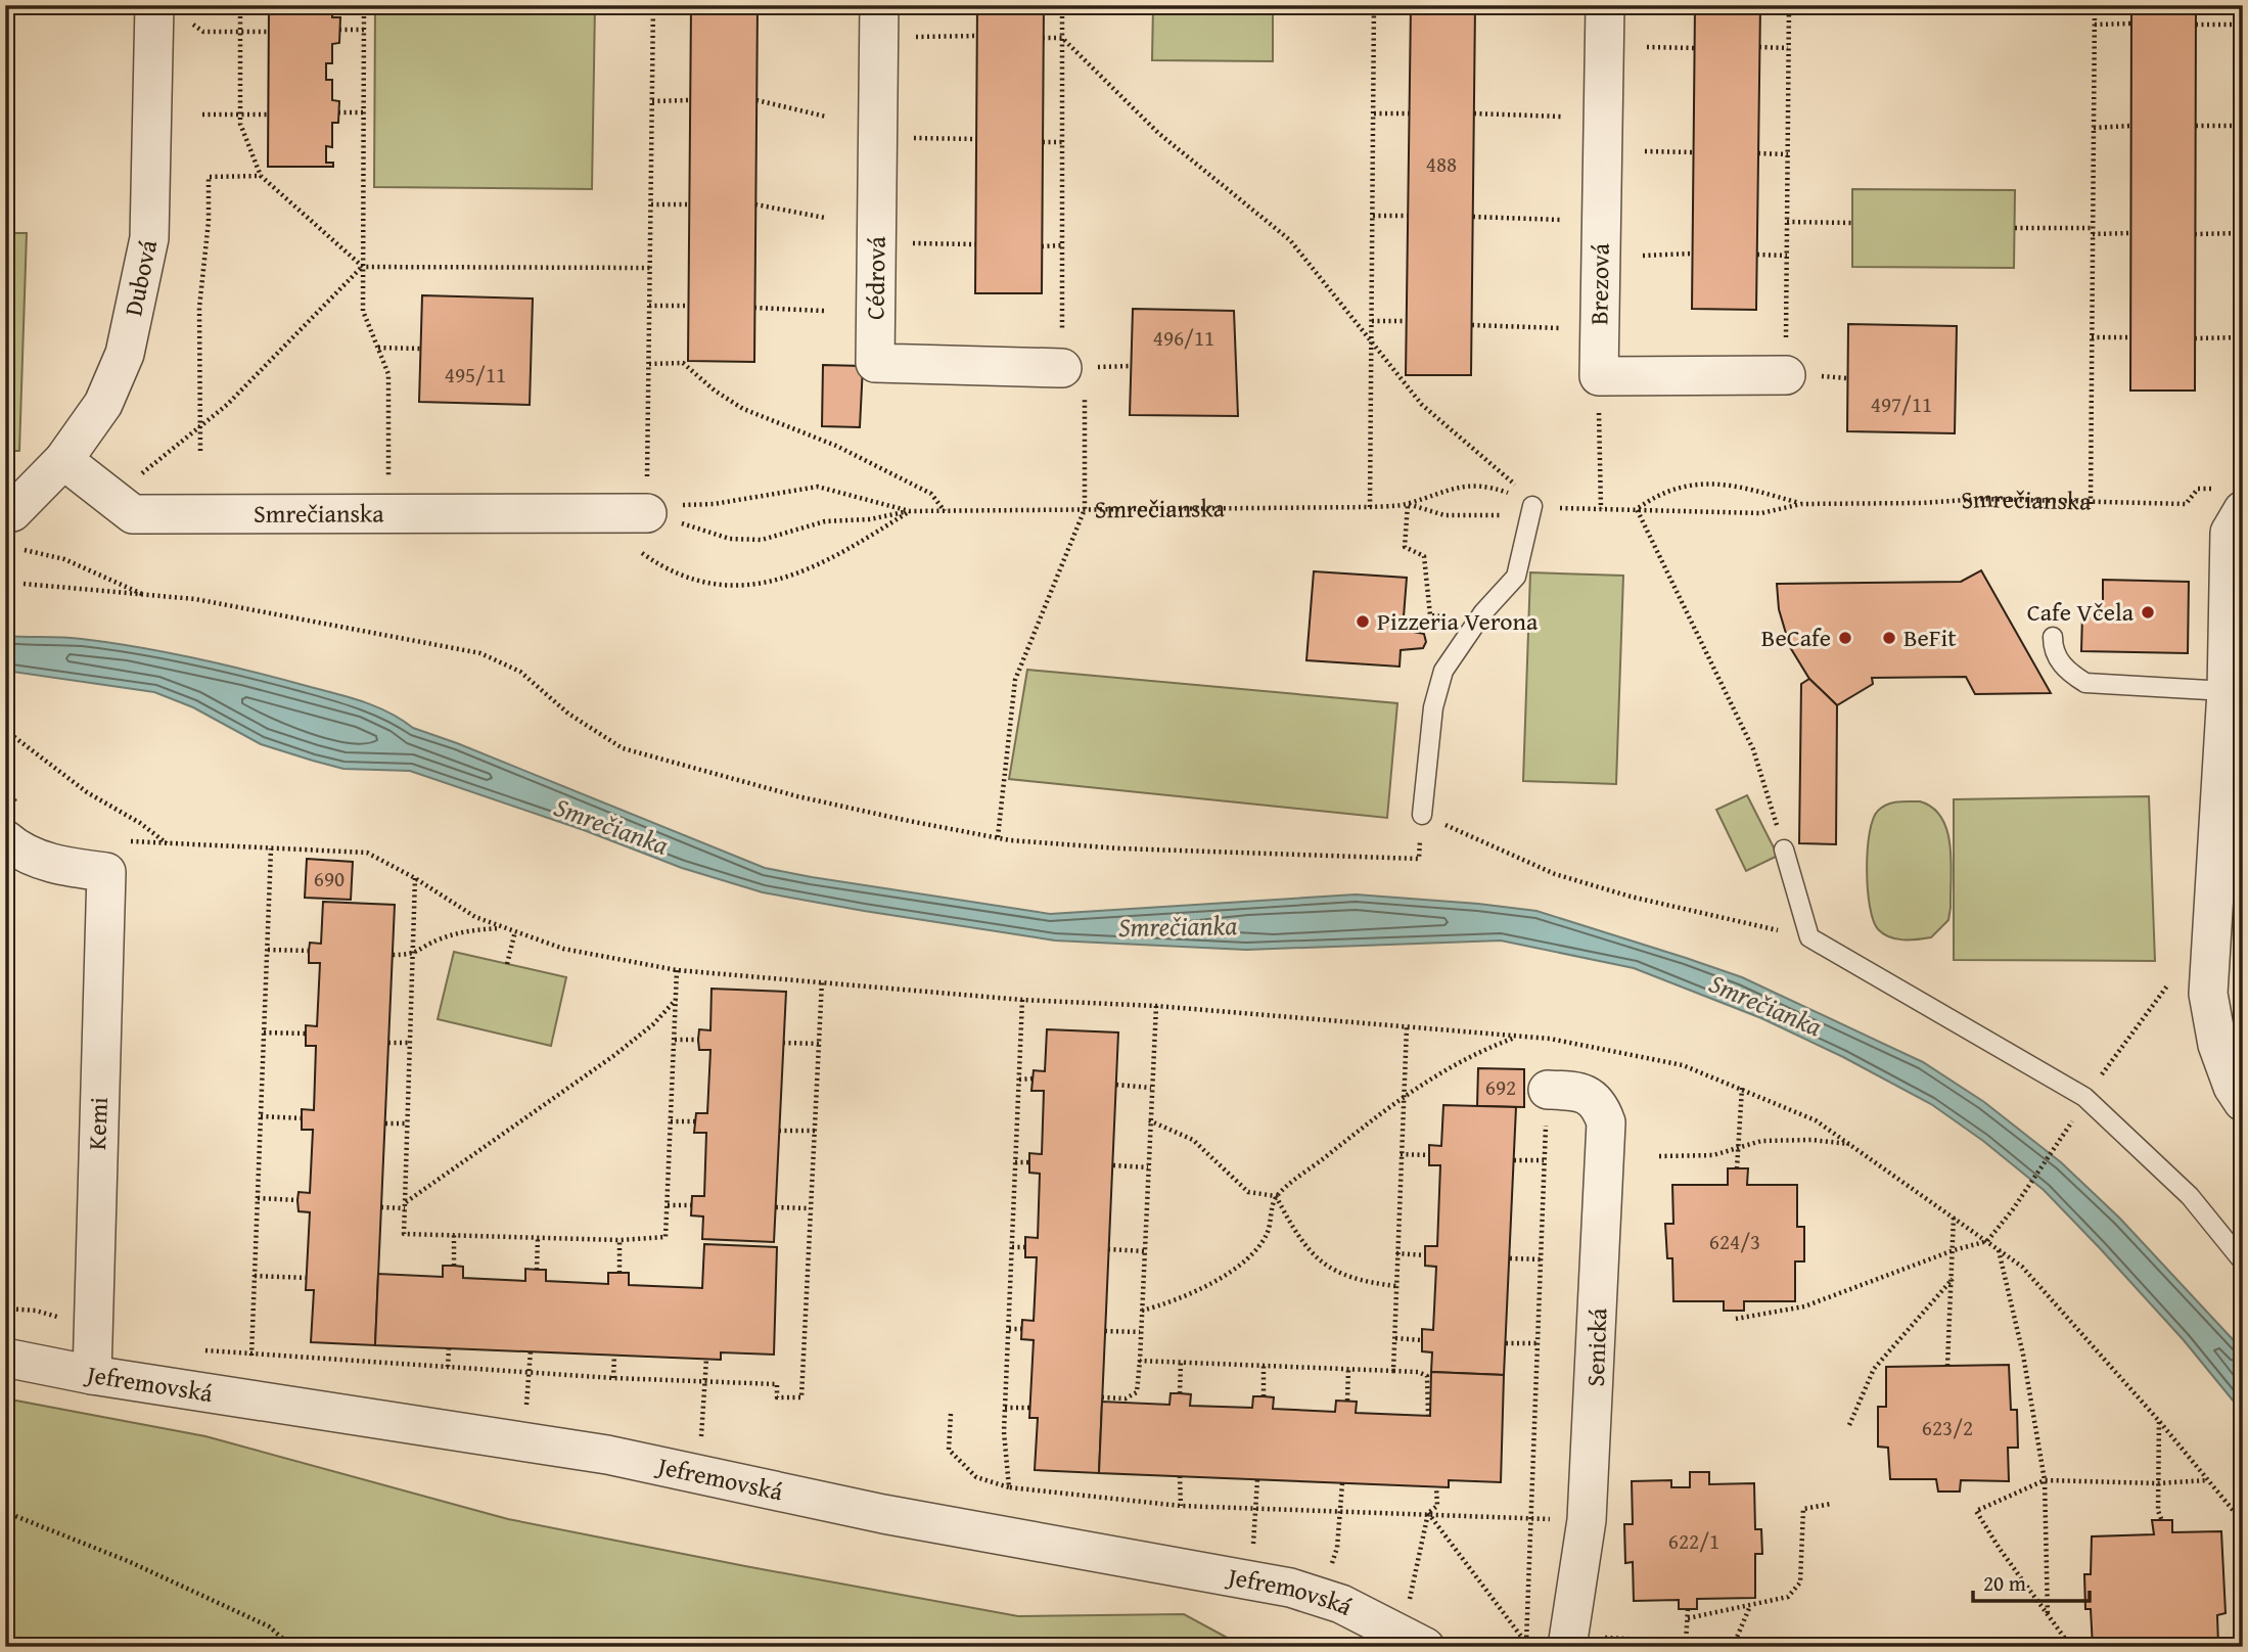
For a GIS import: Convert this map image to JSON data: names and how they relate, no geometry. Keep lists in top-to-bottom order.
{
  "streets": {
    "street": [
      "Dubová",
      "Cédrová",
      "Brezová",
      "Smrečianska",
      "Kemi",
      "Senická",
      "Jefremovská"
    ]
  },
  "crossings": [
    ["Dubová", "Smrečianska"],
    ["Kemi", "Jefremovská"]
  ],
  "water": ["Smrečianka"],
  "places": [
    "Cafe Včela",
    "Pizzeria Verona",
    "BeCafe",
    "BeFit"
  ],
  "house_numbers": [
    "488",
    "496/11",
    "495/11",
    "497/11",
    "690",
    "692",
    "624/3",
    "623/2",
    "622/1"
  ],
  "scale_bar": "20 m"
}
